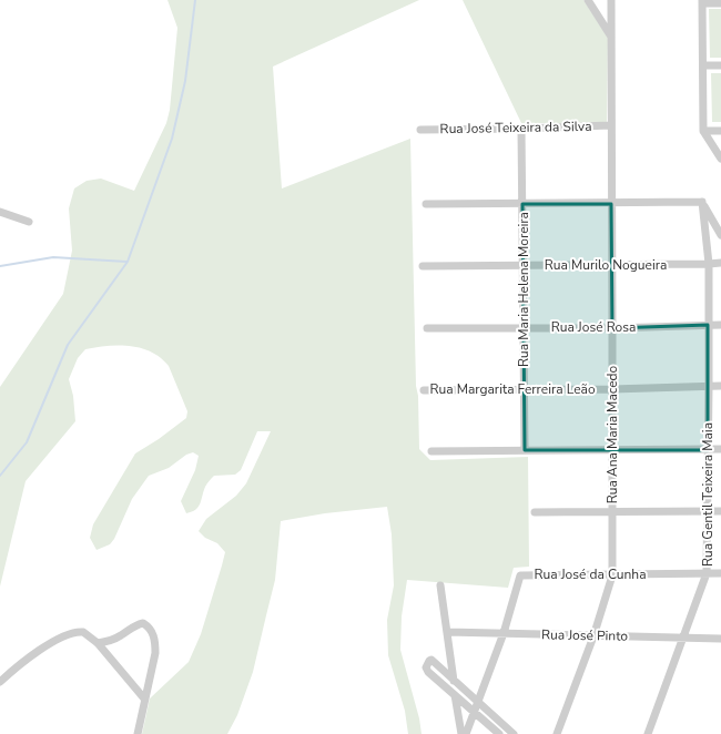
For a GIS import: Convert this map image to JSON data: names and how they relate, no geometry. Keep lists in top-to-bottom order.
{
  "streets": {
    "street": [
      "Rua José Teixeira da Silva",
      "Rua Murilo Nogueira",
      "Rua Maria Helena Moreira",
      "Rua José Rosa",
      "Rua Margarita Ferreira Leão",
      "Rua Ana Maria Macedo",
      "Rua Gentil Teixeira Maia",
      "Rua José da Cunha",
      "Rua José Pinto"
    ]
  },
  "crossings": [
    ["Rua José Teixeira da Silva", "Rua Maria Helena Moreira"],
    ["Rua José Teixeira da Silva", "Rua Ana Maria Macedo"],
    ["Rua Murilo Nogueira", "Rua Maria Helena Moreira"],
    ["Rua Murilo Nogueira", "Rua Ana Maria Macedo"],
    ["Rua Murilo Nogueira", "Rua Gentil Teixeira Maia"],
    ["Rua Maria Helena Moreira", "Rua José Rosa"],
    ["Rua Maria Helena Moreira", "Rua Margarita Ferreira Leão"],
    ["Rua José Rosa", "Rua Ana Maria Macedo"],
    ["Rua José Rosa", "Rua Gentil Teixeira Maia"],
    ["Rua Margarita Ferreira Leão", "Rua Ana Maria Macedo"],
    ["Rua Margarita Ferreira Leão", "Rua Gentil Teixeira Maia"],
    ["Rua Ana Maria Macedo", "Rua José da Cunha"],
    ["Rua Ana Maria Macedo", "Rua José Pinto"],
    ["Rua Gentil Teixeira Maia", "Rua José da Cunha"],
    ["Rua Gentil Teixeira Maia", "Rua José Pinto"],
    ["Rua José da Cunha", "Rua José Pinto"]
  ]
}
